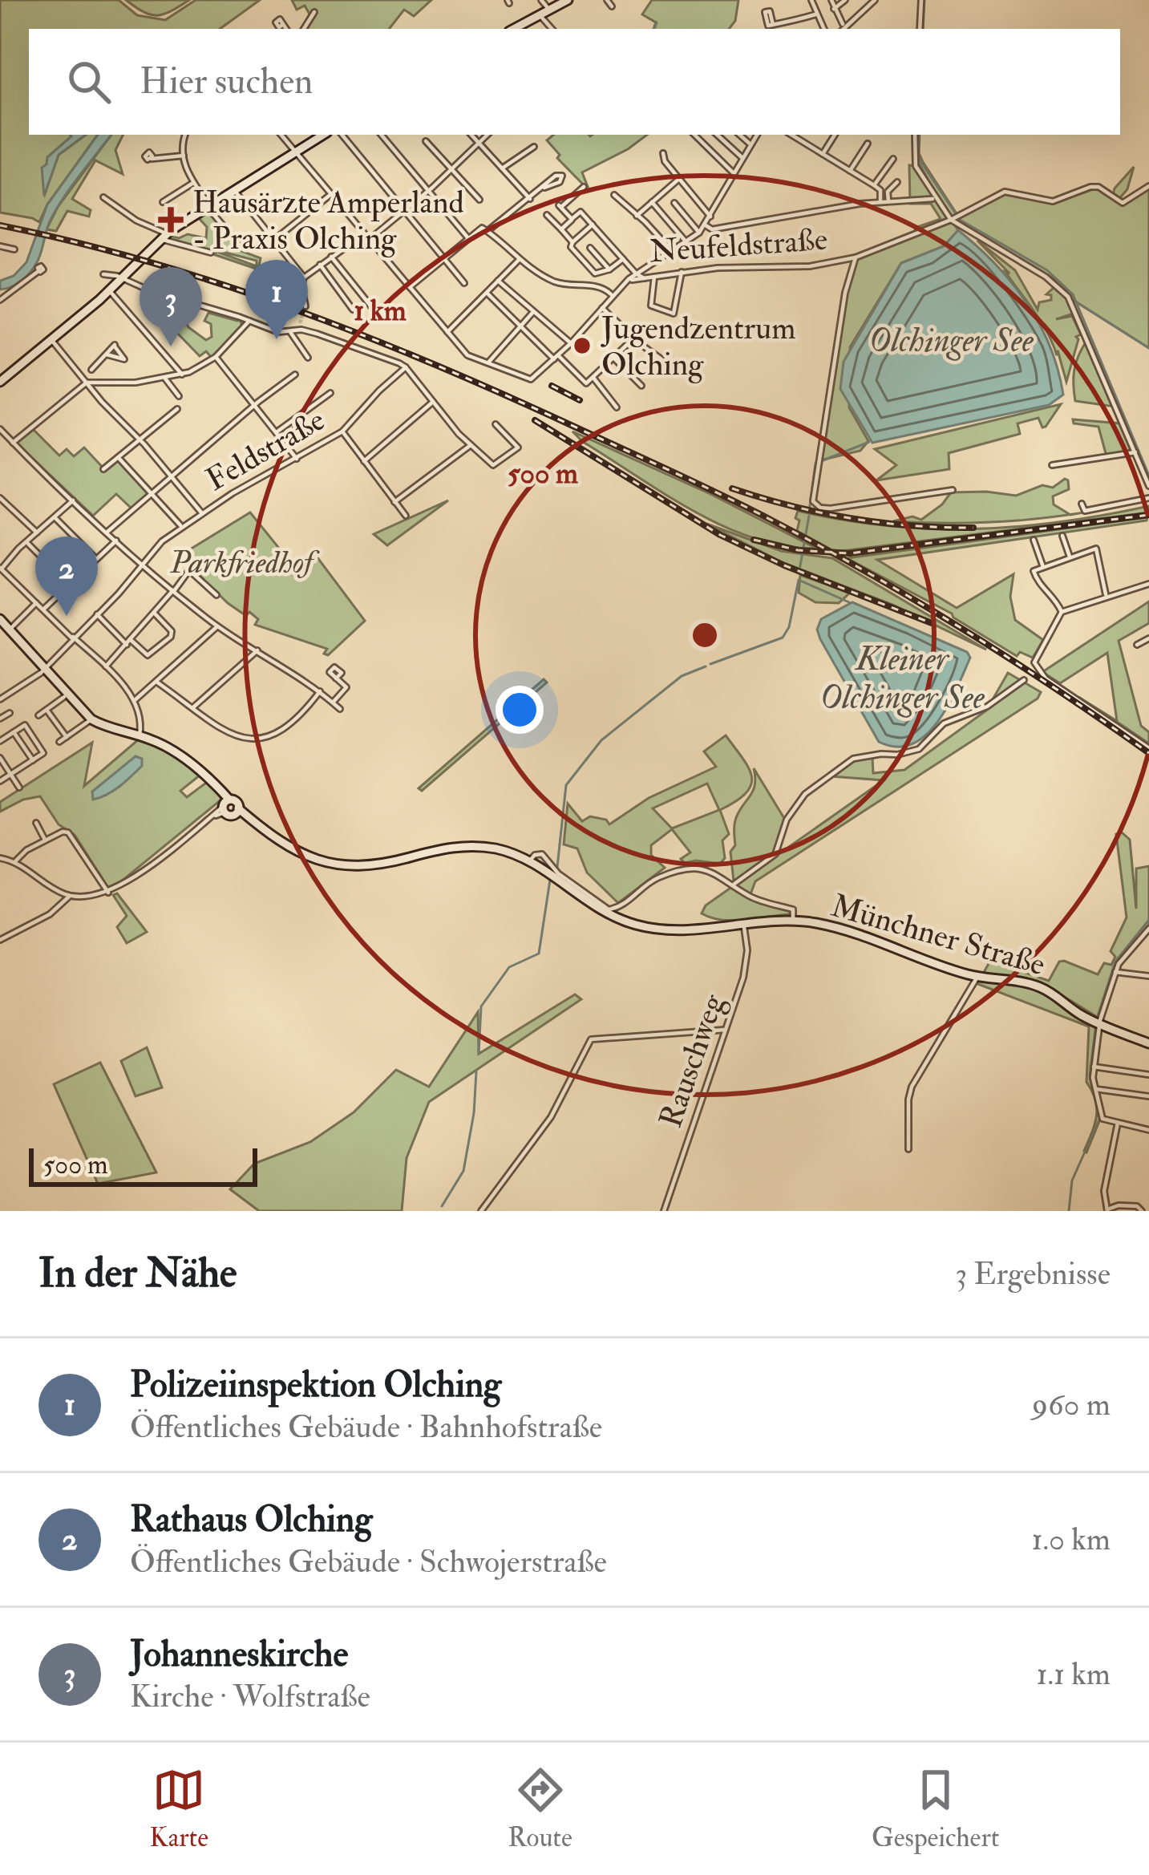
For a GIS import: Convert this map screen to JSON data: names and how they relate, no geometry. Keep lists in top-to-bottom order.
{
  "streets": {
    "main road": ["Münchner Straße"],
    "street": ["Neufeldstraße", "Feldstraße", "Rauschweg"]
  },
  "crossings": [
    ["Münchner Straße", "Rauschweg"]
  ],
  "water": ["Olchinger See", "Kleiner Olchinger See"],
  "parks": ["Parkfriedhof"],
  "places": {
    "health": ["Hausärzte Amperland - Praxis Olching"],
    "other": ["Jugendzentrum Olching"]
  },
  "scale_bar": "500 m",
  "page": {
    "search": "Hier suchen",
    "pins": ["1", "3", "2"],
    "scale": "500 m",
    "heading": ["In der Nähe", "3 Ergebnisse"],
    "list": [
      {
        "mark": "1",
        "name": "Polizeiinspektion Olching",
        "note": "Öffentliches Gebäude · Bahnhofstraße",
        "value": "960 m"
      },
      {
        "mark": "2",
        "name": "Rathaus Olching",
        "note": "Öffentliches Gebäude · Schwojerstraße",
        "value": "1.0 km"
      },
      {
        "mark": "3",
        "name": "Johanneskirche",
        "note": "Kirche · Wolfstraße",
        "value": "1.1 km"
      }
    ],
    "nav": ["Karte", "Route", "Gespeichert"]
  },
  "rings": ["1 km", "500 m"]
}
